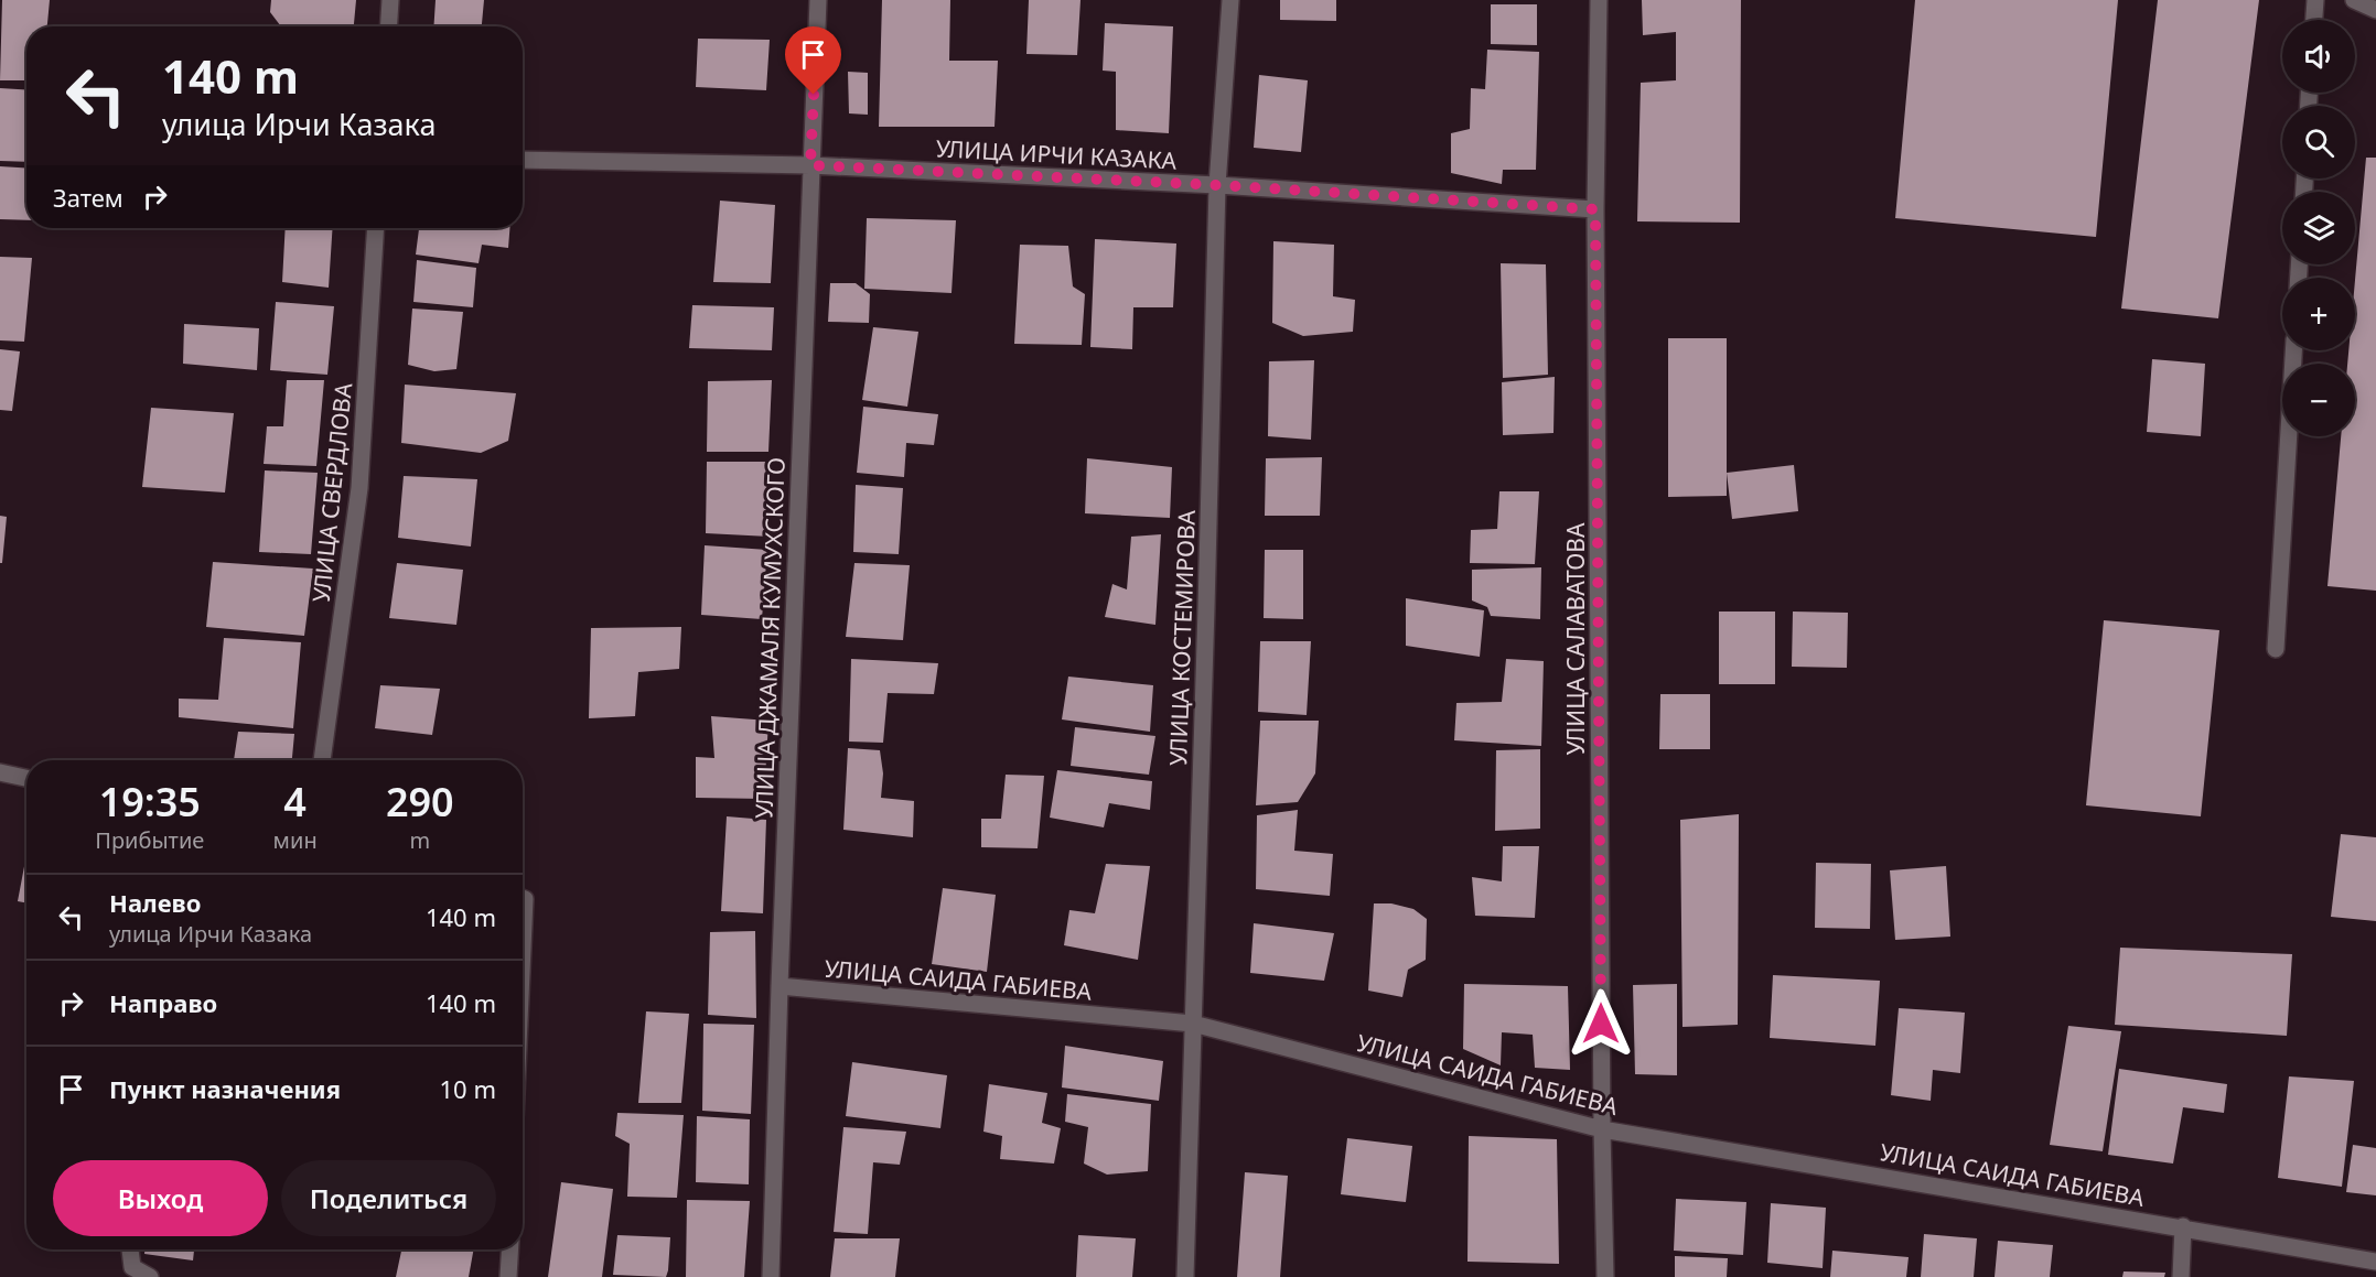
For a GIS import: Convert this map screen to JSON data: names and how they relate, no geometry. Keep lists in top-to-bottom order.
{
  "streets": {
    "street": [
      "УЛИЦА ИРЧИ КАЗАКА",
      "УЛИЦА СВЕРДЛОВА",
      "УЛИЦА ДЖАМАЛЯ КУМУХСКОГО",
      "УЛИЦА КОСТЕМИРОВА",
      "УЛИЦА САЛАВАТОВА",
      "УЛИЦА САИДА ГАБИЕВА"
    ]
  },
  "crossings": [
    ["УЛИЦА ИРЧИ КАЗАКА", "УЛИЦА ДЖАМАЛЯ КУМУХСКОГО"],
    ["УЛИЦА ИРЧИ КАЗАКА", "УЛИЦА КОСТЕМИРОВА"],
    ["УЛИЦА ИРЧИ КАЗАКА", "УЛИЦА САЛАВАТОВА"],
    ["УЛИЦА ДЖАМАЛЯ КУМУХСКОГО", "УЛИЦА САИДА ГАБИЕВА"],
    ["УЛИЦА КОСТЕМИРОВА", "УЛИЦА САИДА ГАБИЕВА"],
    ["УЛИЦА САЛАВАТОВА", "УЛИЦА САИДА ГАБИЕВА"]
  ],
  "page": {
    "map_buttons": ["+", "−"],
    "turn": ["140 m", "улица Ирчи Казака"],
    "then": "Затем",
    "eta": [
      "19:35",
      "Прибытие",
      "4",
      "мин",
      "290",
      "m"
    ],
    "list": [
      {
        "name": "Налево",
        "note": "улица Ирчи Казака",
        "value": "140 m"
      },
      {
        "name": "Направо",
        "value": "140 m"
      },
      {
        "name": "Пункт назначения",
        "value": "10 m"
      }
    ],
    "buttons": ["Выход", "Поделиться"]
  }
}
